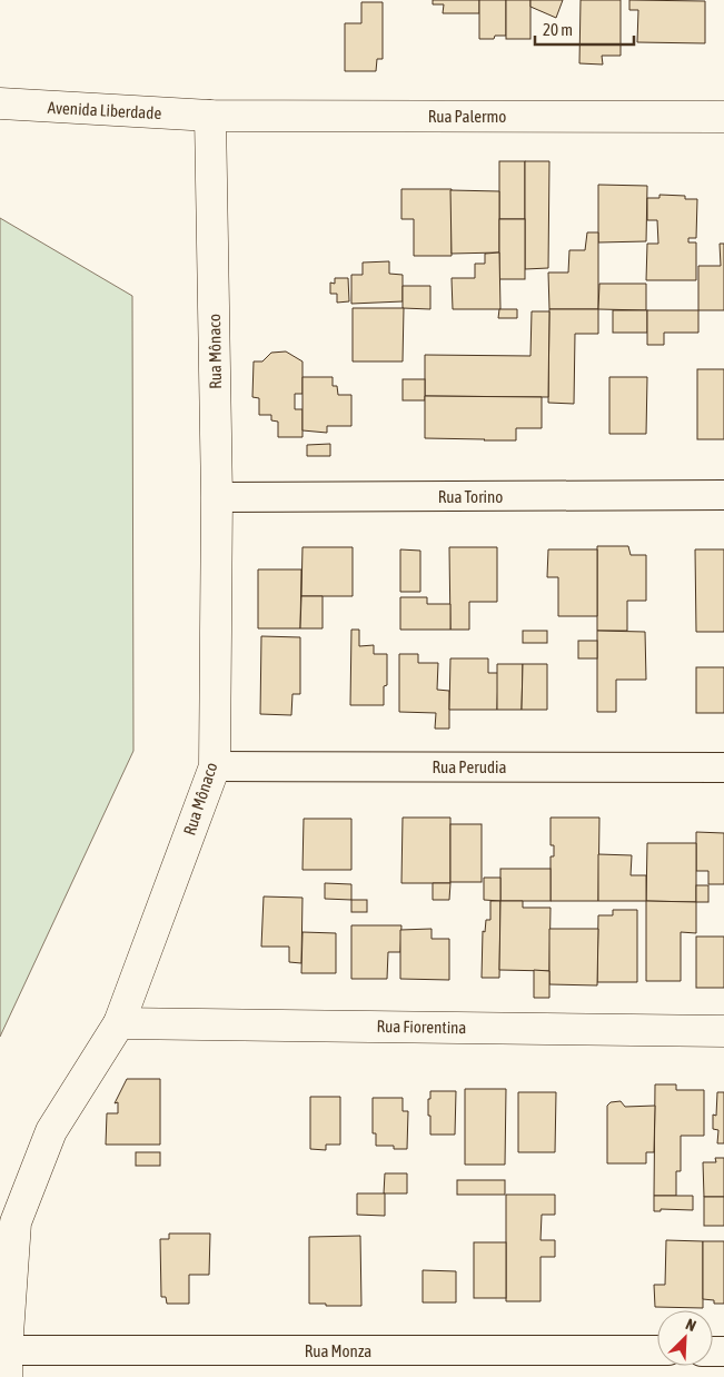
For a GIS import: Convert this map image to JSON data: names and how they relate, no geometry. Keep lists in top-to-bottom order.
{
  "streets": {
    "street": [
      "Avenida Liberdade",
      "Rua Palermo",
      "Rua Mônaco",
      "Rua Torino",
      "Rua Perudia",
      "Rua Fiorentina",
      "Rua Monza"
    ]
  },
  "crossings": [
    ["Avenida Liberdade", "Rua Palermo"],
    ["Avenida Liberdade", "Rua Mônaco"],
    ["Rua Palermo", "Rua Mônaco"],
    ["Rua Mônaco", "Rua Torino"],
    ["Rua Mônaco", "Rua Perudia"],
    ["Rua Mônaco", "Rua Fiorentina"],
    ["Rua Mônaco", "Rua Monza"]
  ],
  "scale_bar": "20 m",
  "north": "top right"
}
